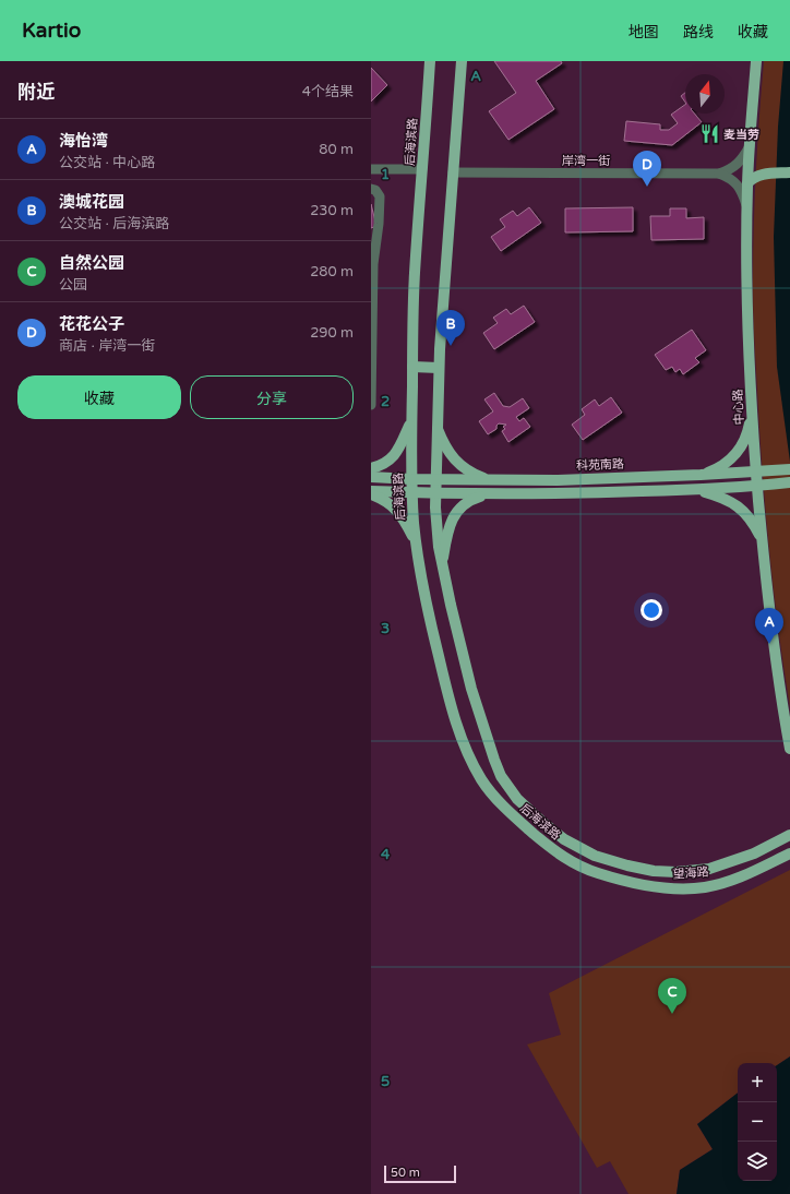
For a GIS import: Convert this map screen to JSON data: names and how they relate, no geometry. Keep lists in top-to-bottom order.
{
  "streets": {
    "main road": [
      "后海滨路",
      "中心路",
      "科苑南路",
      "望海路"
    ],
    "street": ["岸湾一街"]
  },
  "crossings": [
    ["后海滨路", "岸湾一街"],
    ["后海滨路", "科苑南路"],
    ["后海滨路", "望海路"],
    ["中心路", "科苑南路"]
  ],
  "places": {
    "restaurant": ["麦当劳"]
  },
  "scale_bar": "50 m",
  "north": "top",
  "page": {
    "header": "Kartio",
    "nav": ["地图", "路线", "收藏"],
    "heading": ["附近", "4个结果"],
    "list": [
      {
        "mark": "A",
        "name": "海怡湾",
        "note": "公交站 · 中心路",
        "value": "80 m"
      },
      {
        "mark": "B",
        "name": "澳城花园",
        "note": "公交站 · 后海滨路",
        "value": "230 m"
      },
      {
        "mark": "C",
        "name": "自然公园",
        "note": "公园",
        "value": "280 m"
      },
      {
        "mark": "D",
        "name": "花花公子",
        "note": "商店 · 岸湾一街",
        "value": "290 m"
      }
    ],
    "pins": [
      "D",
      "B",
      "A",
      "C"
    ],
    "buttons": ["收藏", "分享"],
    "map_buttons": ["+", "−"],
    "scale": "50 m"
  },
  "grid": {
    "columns": ["A"],
    "rows": [
      "1",
      "2",
      "3",
      "4",
      "5"
    ]
  }
}
